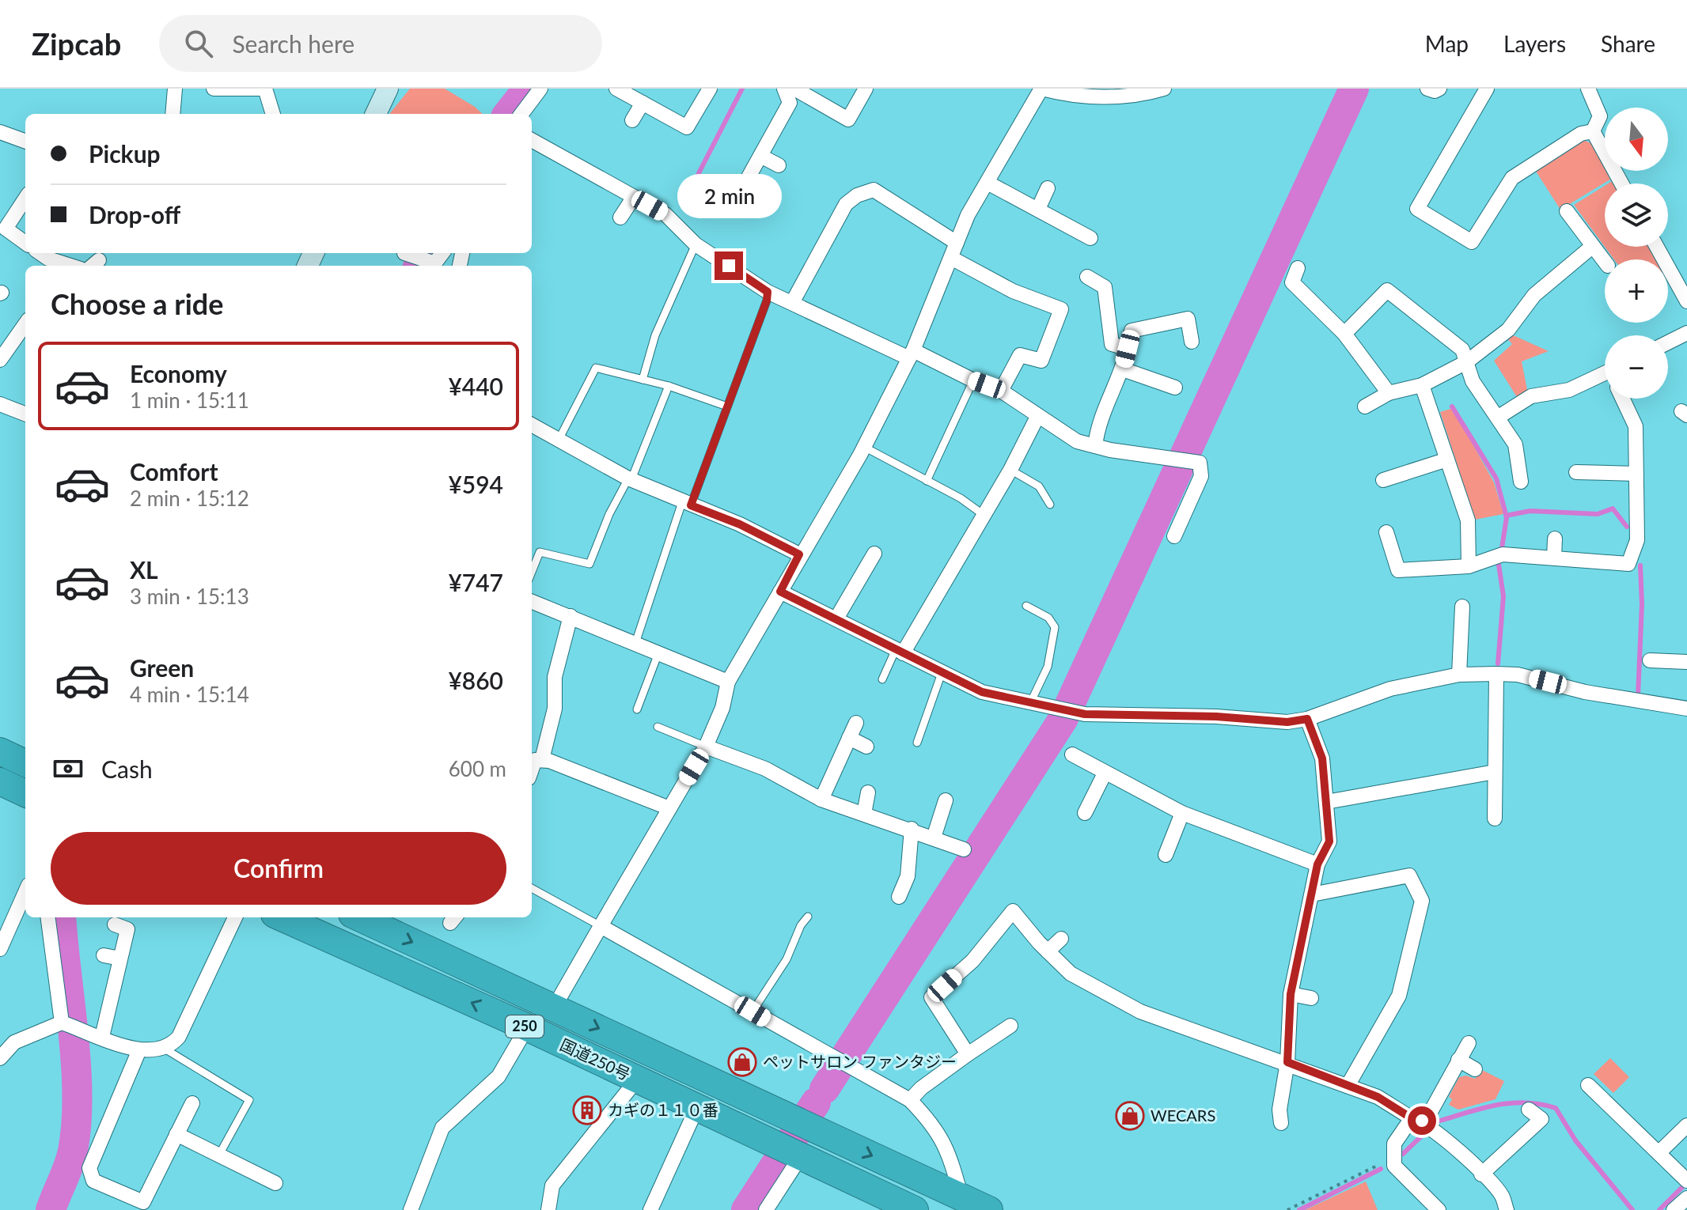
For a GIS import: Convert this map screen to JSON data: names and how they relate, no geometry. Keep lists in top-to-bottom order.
{
  "streets": {
    "highway": ["250", "国道250号"]
  },
  "places": {
    "shop": ["ペットサロン ファンタジー", "WECARS"],
    "building": ["カギの１１０番"]
  },
  "north": "bottom",
  "page": {
    "header": "Zipcab",
    "search": "Search here",
    "nav": ["Map", "Layers", "Share"],
    "map_buttons": ["+", "−"],
    "banner": ["Pickup", "Drop-off"],
    "bubble": "2 min",
    "heading": "Choose a ride",
    "list": [
      {
        "name": "Economy",
        "note": "1 min · 15:11",
        "value": "¥440"
      },
      {
        "name": "Comfort",
        "note": "2 min · 15:12",
        "value": "¥594"
      },
      {
        "name": "XL",
        "note": "3 min · 15:13",
        "value": "¥747"
      },
      {
        "name": "Green",
        "note": "4 min · 15:14",
        "value": "¥860"
      }
    ],
    "pay": ["Cash", "600 m"],
    "buttons": "Confirm"
  }
}
